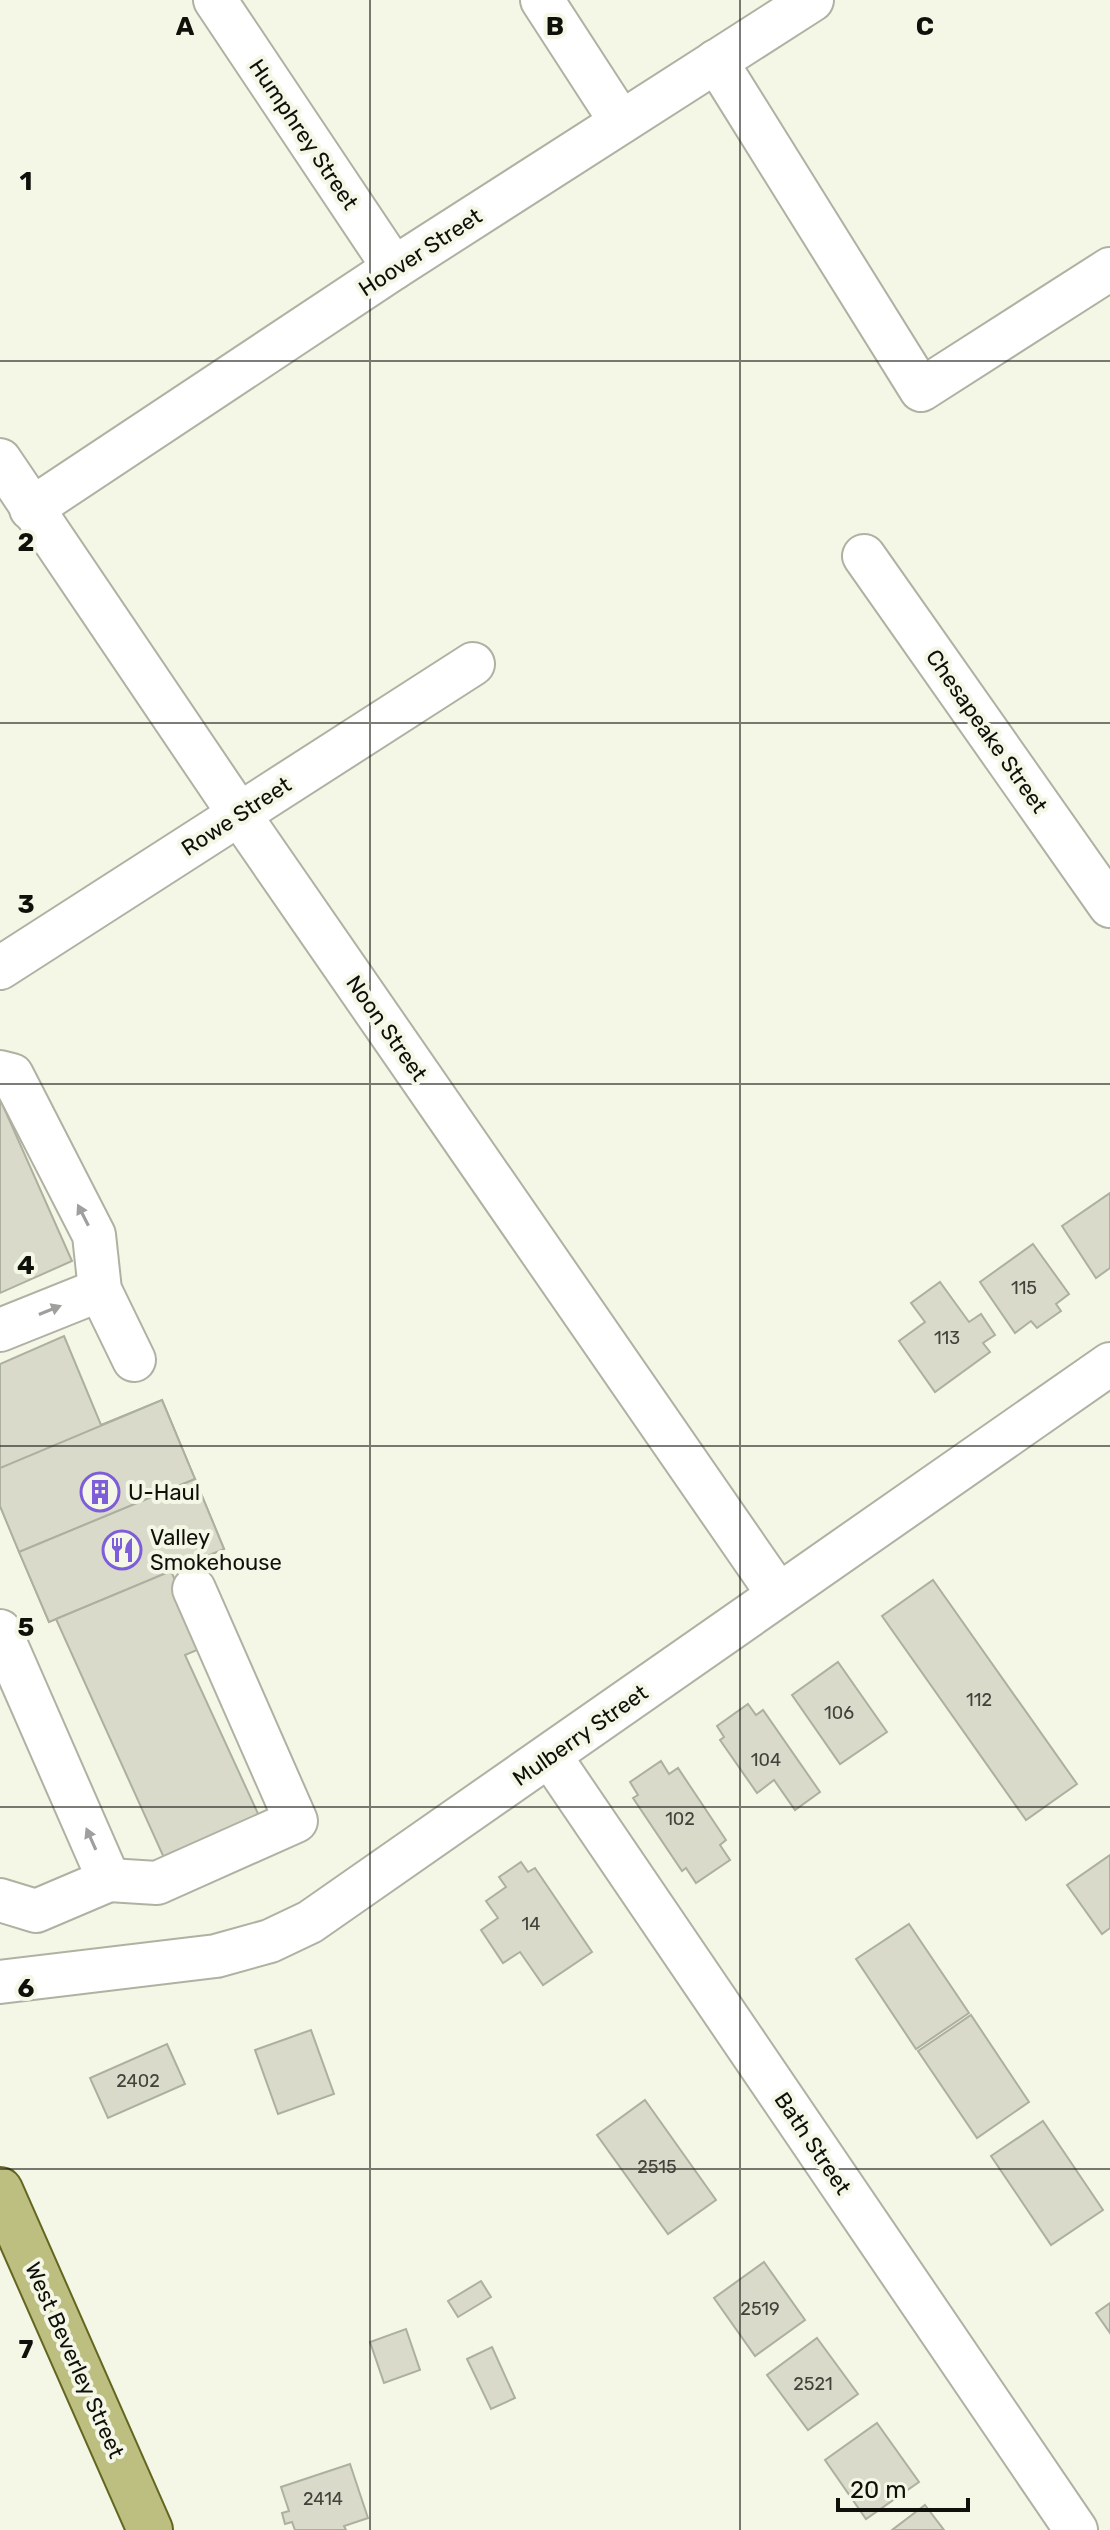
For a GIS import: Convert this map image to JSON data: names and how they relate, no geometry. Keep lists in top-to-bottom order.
{
  "streets": {
    "main road": ["West Beverley Street"],
    "street": [
      "Humphrey Street",
      "Hoover Street",
      "Chesapeake Street",
      "Rowe Street",
      "Noon Street",
      "Mulberry Street",
      "Bath Street"
    ]
  },
  "crossings": [
    ["Humphrey Street", "Hoover Street"],
    ["Hoover Street", "Noon Street"],
    ["Rowe Street", "Noon Street"],
    ["Noon Street", "Mulberry Street"],
    ["Mulberry Street", "Bath Street"]
  ],
  "places": {
    "building": ["U-Haul"],
    "restaurant": ["Valley Smokehouse"]
  },
  "house_numbers": [
    "115",
    "113",
    "112",
    "106",
    "104",
    "102",
    "14",
    "2402",
    "2515",
    "2519",
    "2521",
    "2414"
  ],
  "scale_bar": "20 m",
  "grid": {
    "columns": ["A", "B", "C"],
    "rows": [
      "1",
      "2",
      "3",
      "4",
      "5",
      "6",
      "7"
    ]
  }
}
